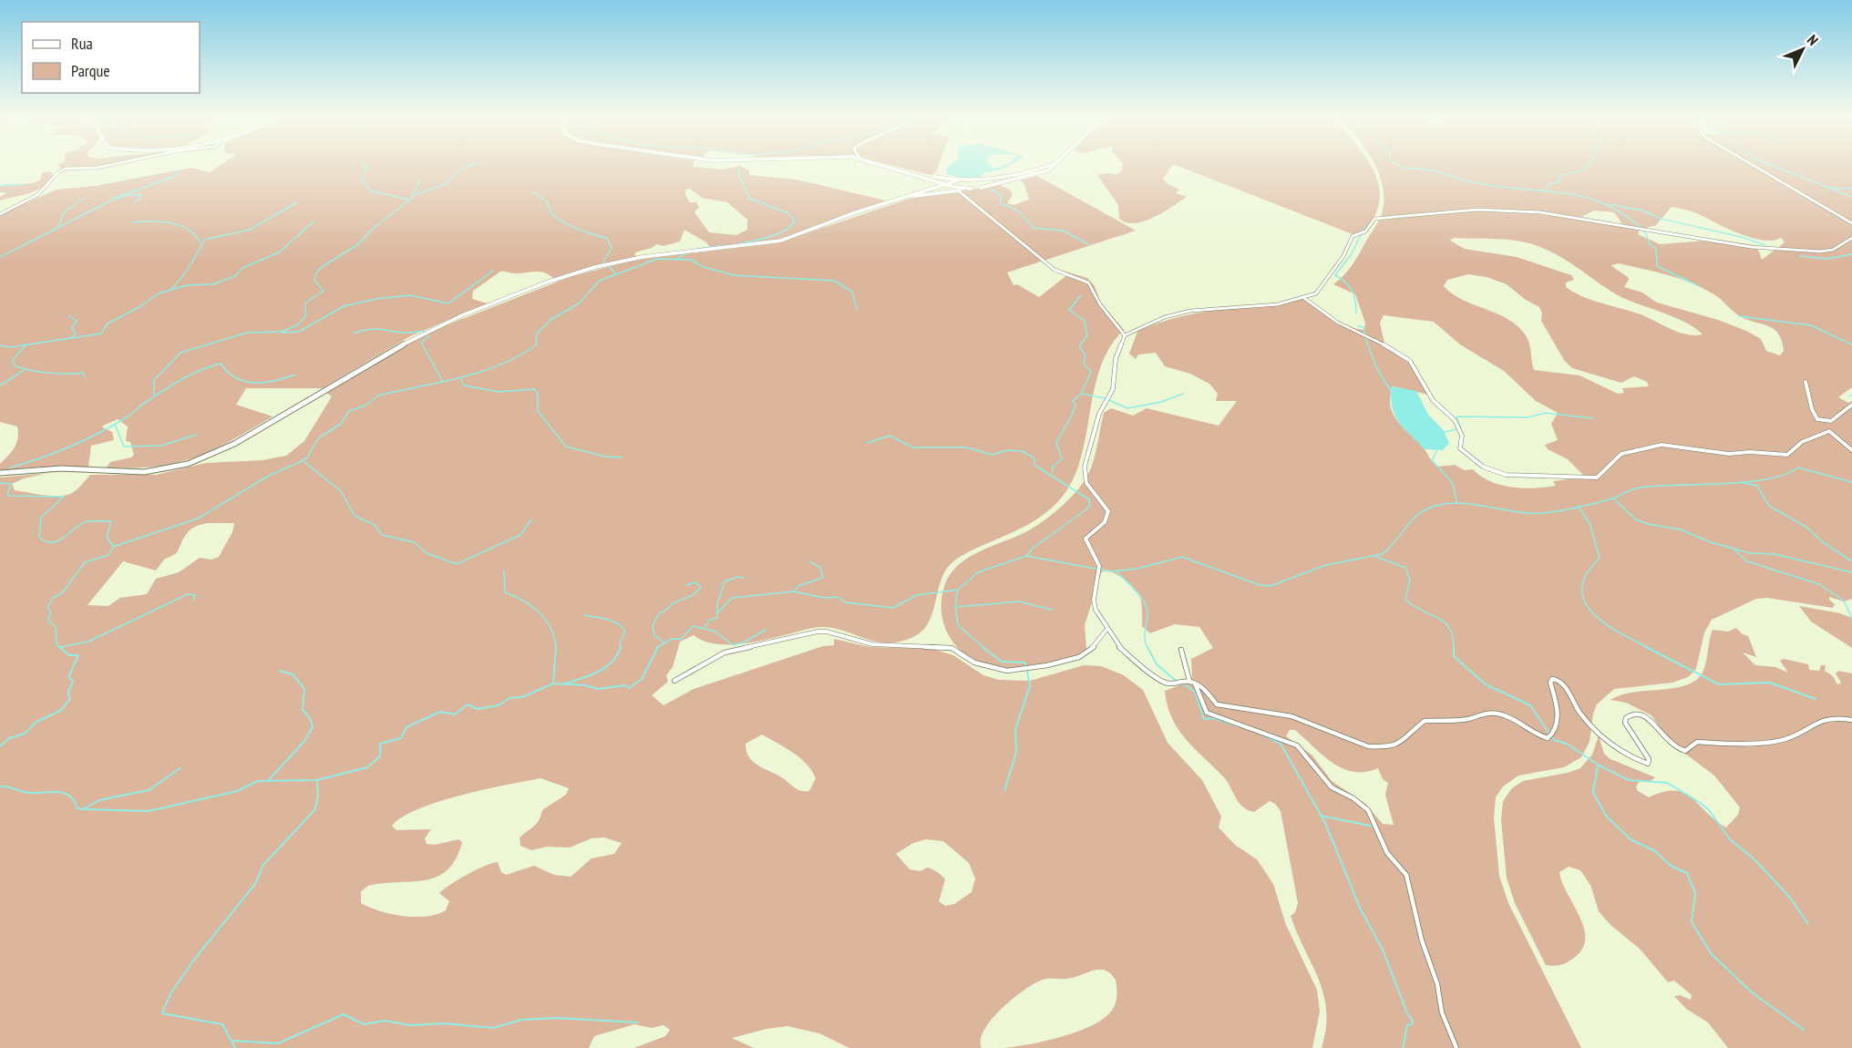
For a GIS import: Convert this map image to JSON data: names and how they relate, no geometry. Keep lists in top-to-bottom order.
{
  "legend": ["Rua", "Parque"],
  "north": "top right"
}
